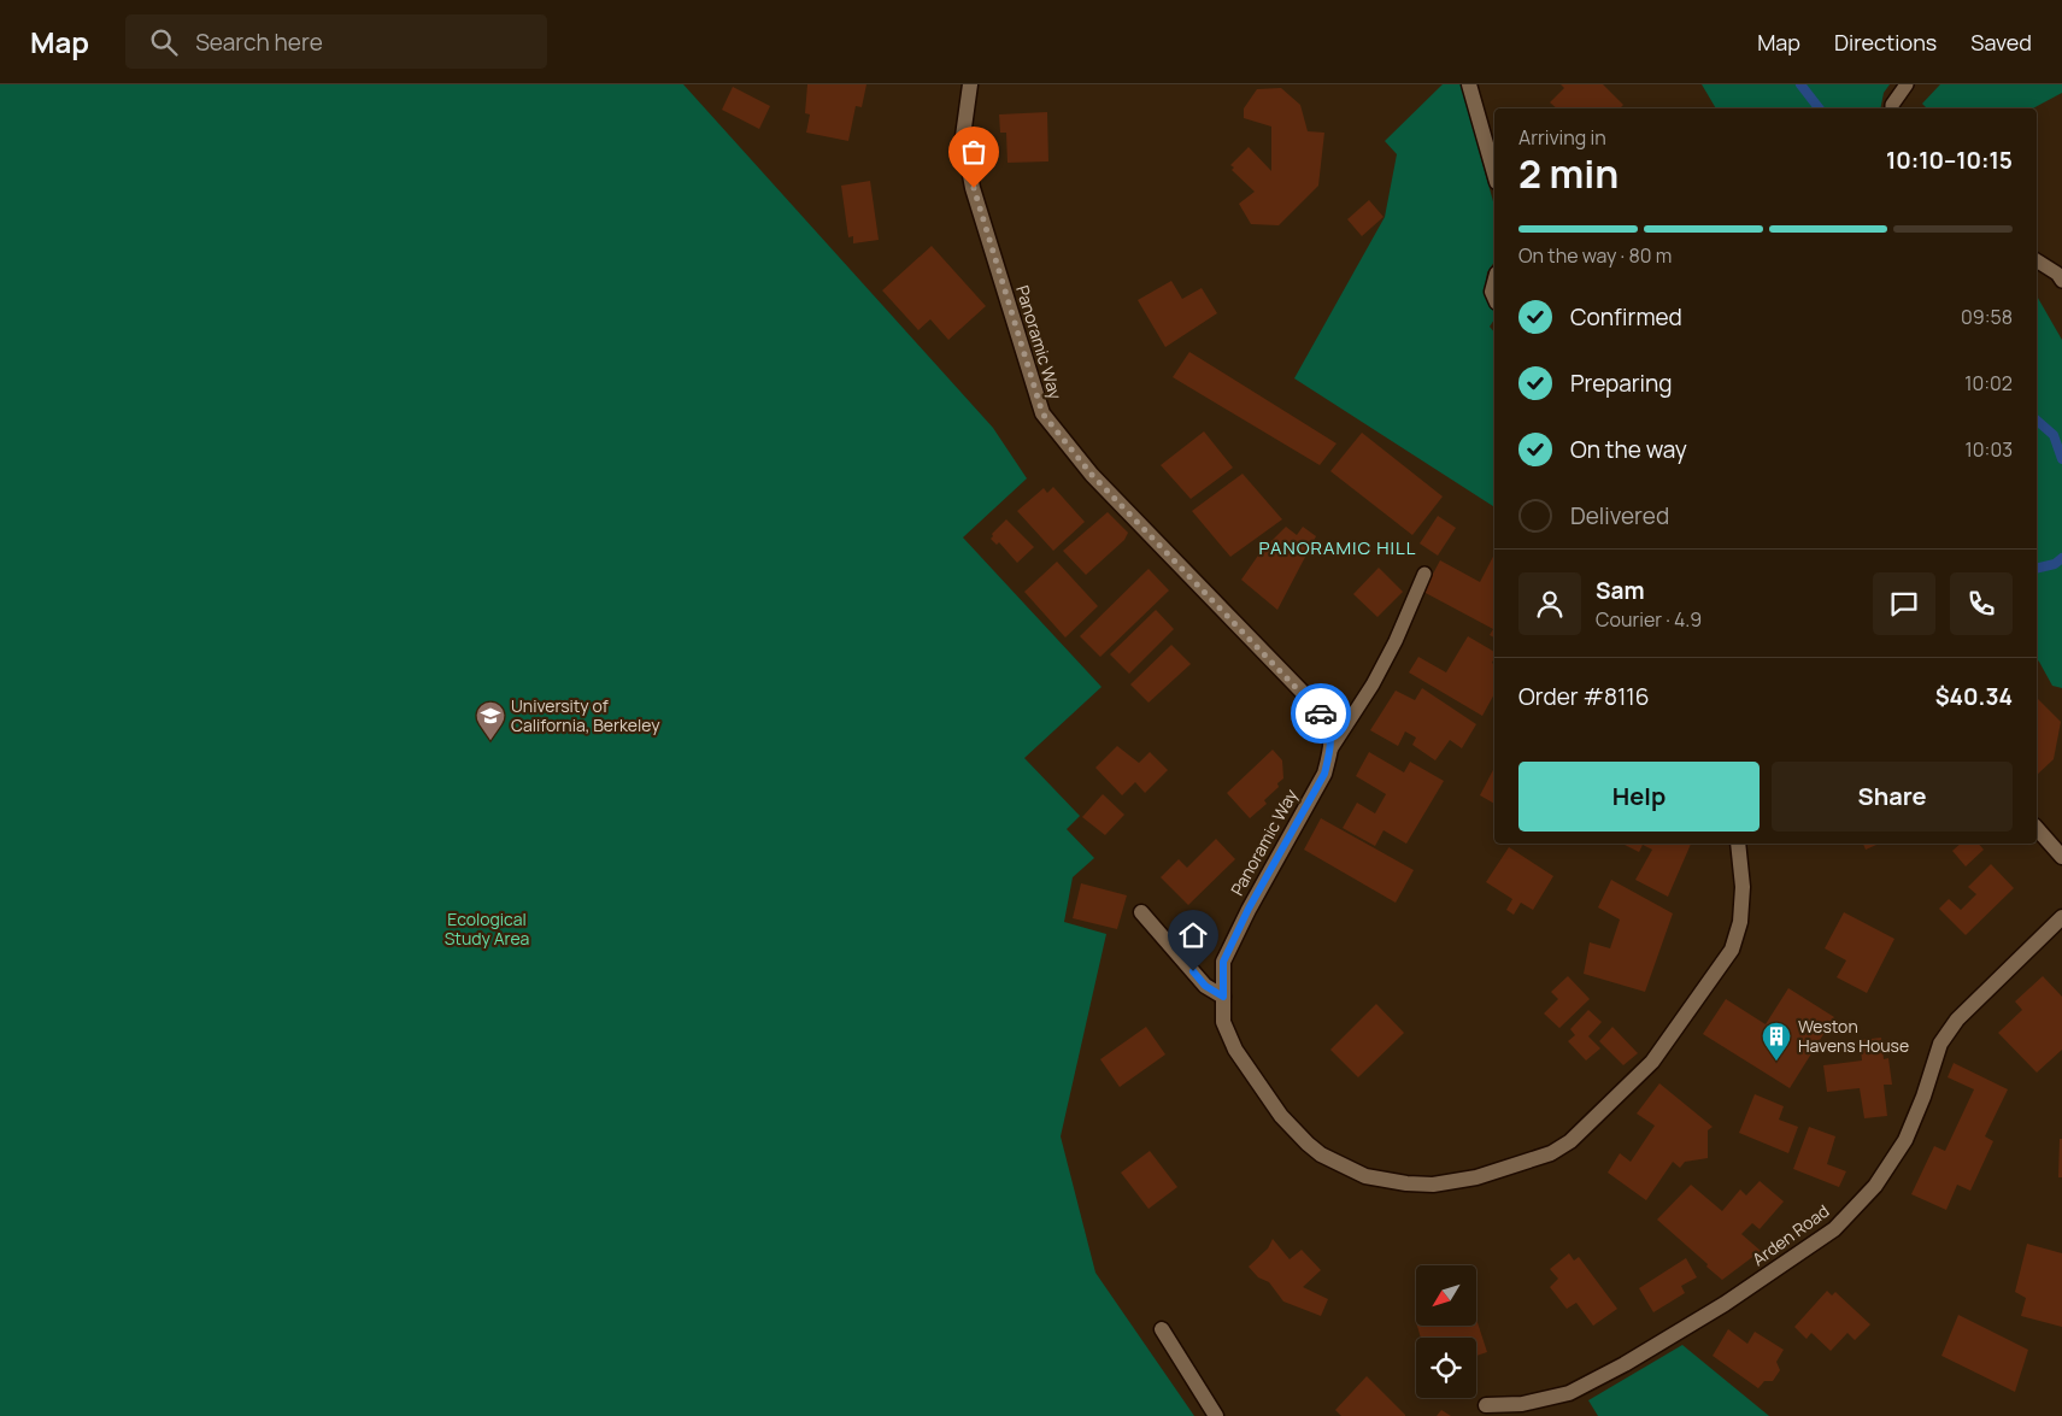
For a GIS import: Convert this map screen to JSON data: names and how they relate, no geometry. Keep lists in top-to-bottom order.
{
  "streets": {
    "street": ["Panoramic Way", "Arden Road"]
  },
  "districts": ["PANORAMIC HILL"],
  "parks": ["Ecological Study Area"],
  "places": {
    "school or university": ["University of California, Berkeley"],
    "building": ["Weston Havens House"]
  },
  "north": "bottom left",
  "page": {
    "header": "Map",
    "search": "Search here",
    "nav": ["Map", "Directions", "Saved"],
    "heading": ["2 min", "Arriving in", "10:10–10:15"],
    "panel": [
      "Sam",
      "Courier · 4.9",
      "Order #8116",
      "$40.34"
    ],
    "bar": "On the way · 80 m",
    "list": [
      ["Confirmed", "09:58"],
      ["Preparing", "10:02"],
      ["On the way", "10:03"],
      "Delivered"
    ],
    "buttons": ["Help", "Share"]
  }
}
